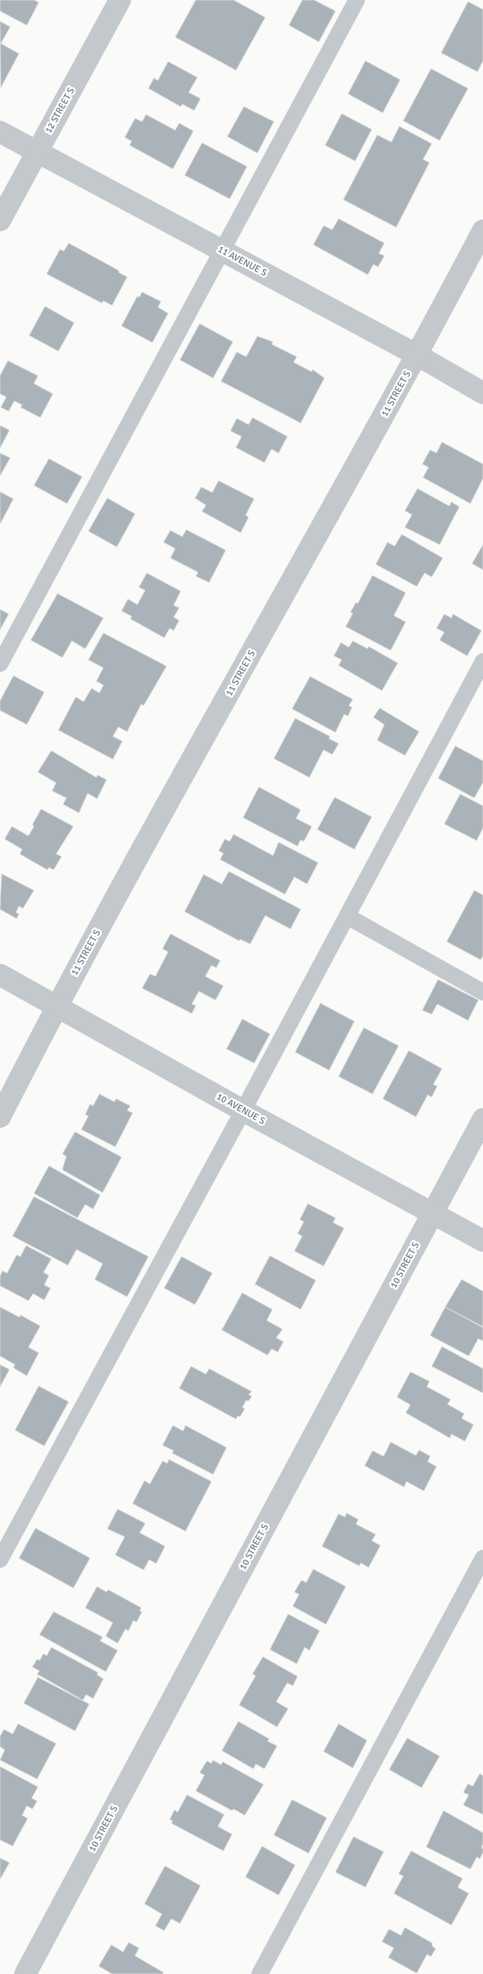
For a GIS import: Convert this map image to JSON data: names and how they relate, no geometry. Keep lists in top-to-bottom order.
{
  "streets": {
    "street": [
      "12 STREET S",
      "11 AVENUE S",
      "11 STREET S",
      "10 AVENUE S",
      "10 STREET S"
    ]
  },
  "crossings": [
    ["12 STREET S", "11 AVENUE S"],
    ["11 AVENUE S", "11 STREET S"],
    ["11 STREET S", "10 AVENUE S"],
    ["10 AVENUE S", "10 STREET S"]
  ]
}
